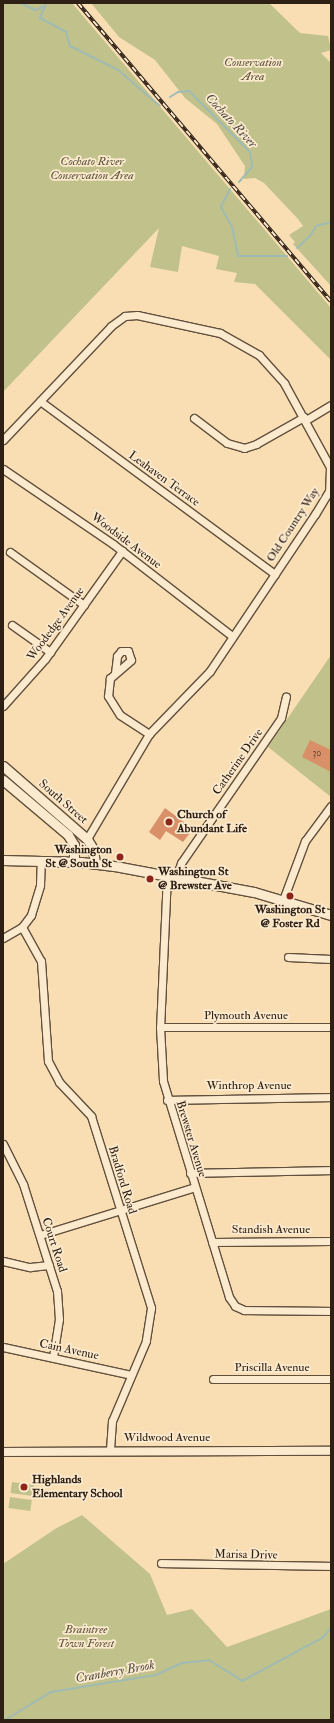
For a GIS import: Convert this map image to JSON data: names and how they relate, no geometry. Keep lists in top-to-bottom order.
{
  "streets": {
    "main road": ["South Street"],
    "street": [
      "Leahaven Terrace",
      "Old Country Way",
      "Woodside Avenue",
      "Woodedge Avenue",
      "Catherine Drive",
      "Plymouth Avenue",
      "Winthrop Avenue",
      "Brewster Avenue",
      "Bradford Road",
      "Standish Avenue",
      "Court Road",
      "Cain Avenue",
      "Priscilla Avenue",
      "Wildwood Avenue",
      "Marisa Drive"
    ]
  },
  "crossings": [
    ["Leahaven Terrace", "Old Country Way"],
    ["Old Country Way", "Woodside Avenue"],
    ["Old Country Way", "South Street"],
    ["Woodside Avenue", "Woodedge Avenue"],
    ["Catherine Drive", "Brewster Avenue"],
    ["Plymouth Avenue", "Brewster Avenue"],
    ["Winthrop Avenue", "Brewster Avenue"],
    ["Brewster Avenue", "Standish Avenue"],
    ["Bradford Road", "Cain Avenue"],
    ["Bradford Road", "Wildwood Avenue"],
    ["Court Road", "Cain Avenue"]
  ],
  "water": ["Cochato River", "Cranberry Brook"],
  "parks": ["Conservation Area", "Cochato River Conservation Area", "Braintree Town Forest"],
  "places": [
    "Church of Abundant Life",
    "Washington St @ South St",
    "Washington St @ Brewster Ave",
    "Washington St @ Foster Rd",
    "Highlands Elementary School"
  ],
  "house_numbers": ["30"]
}
